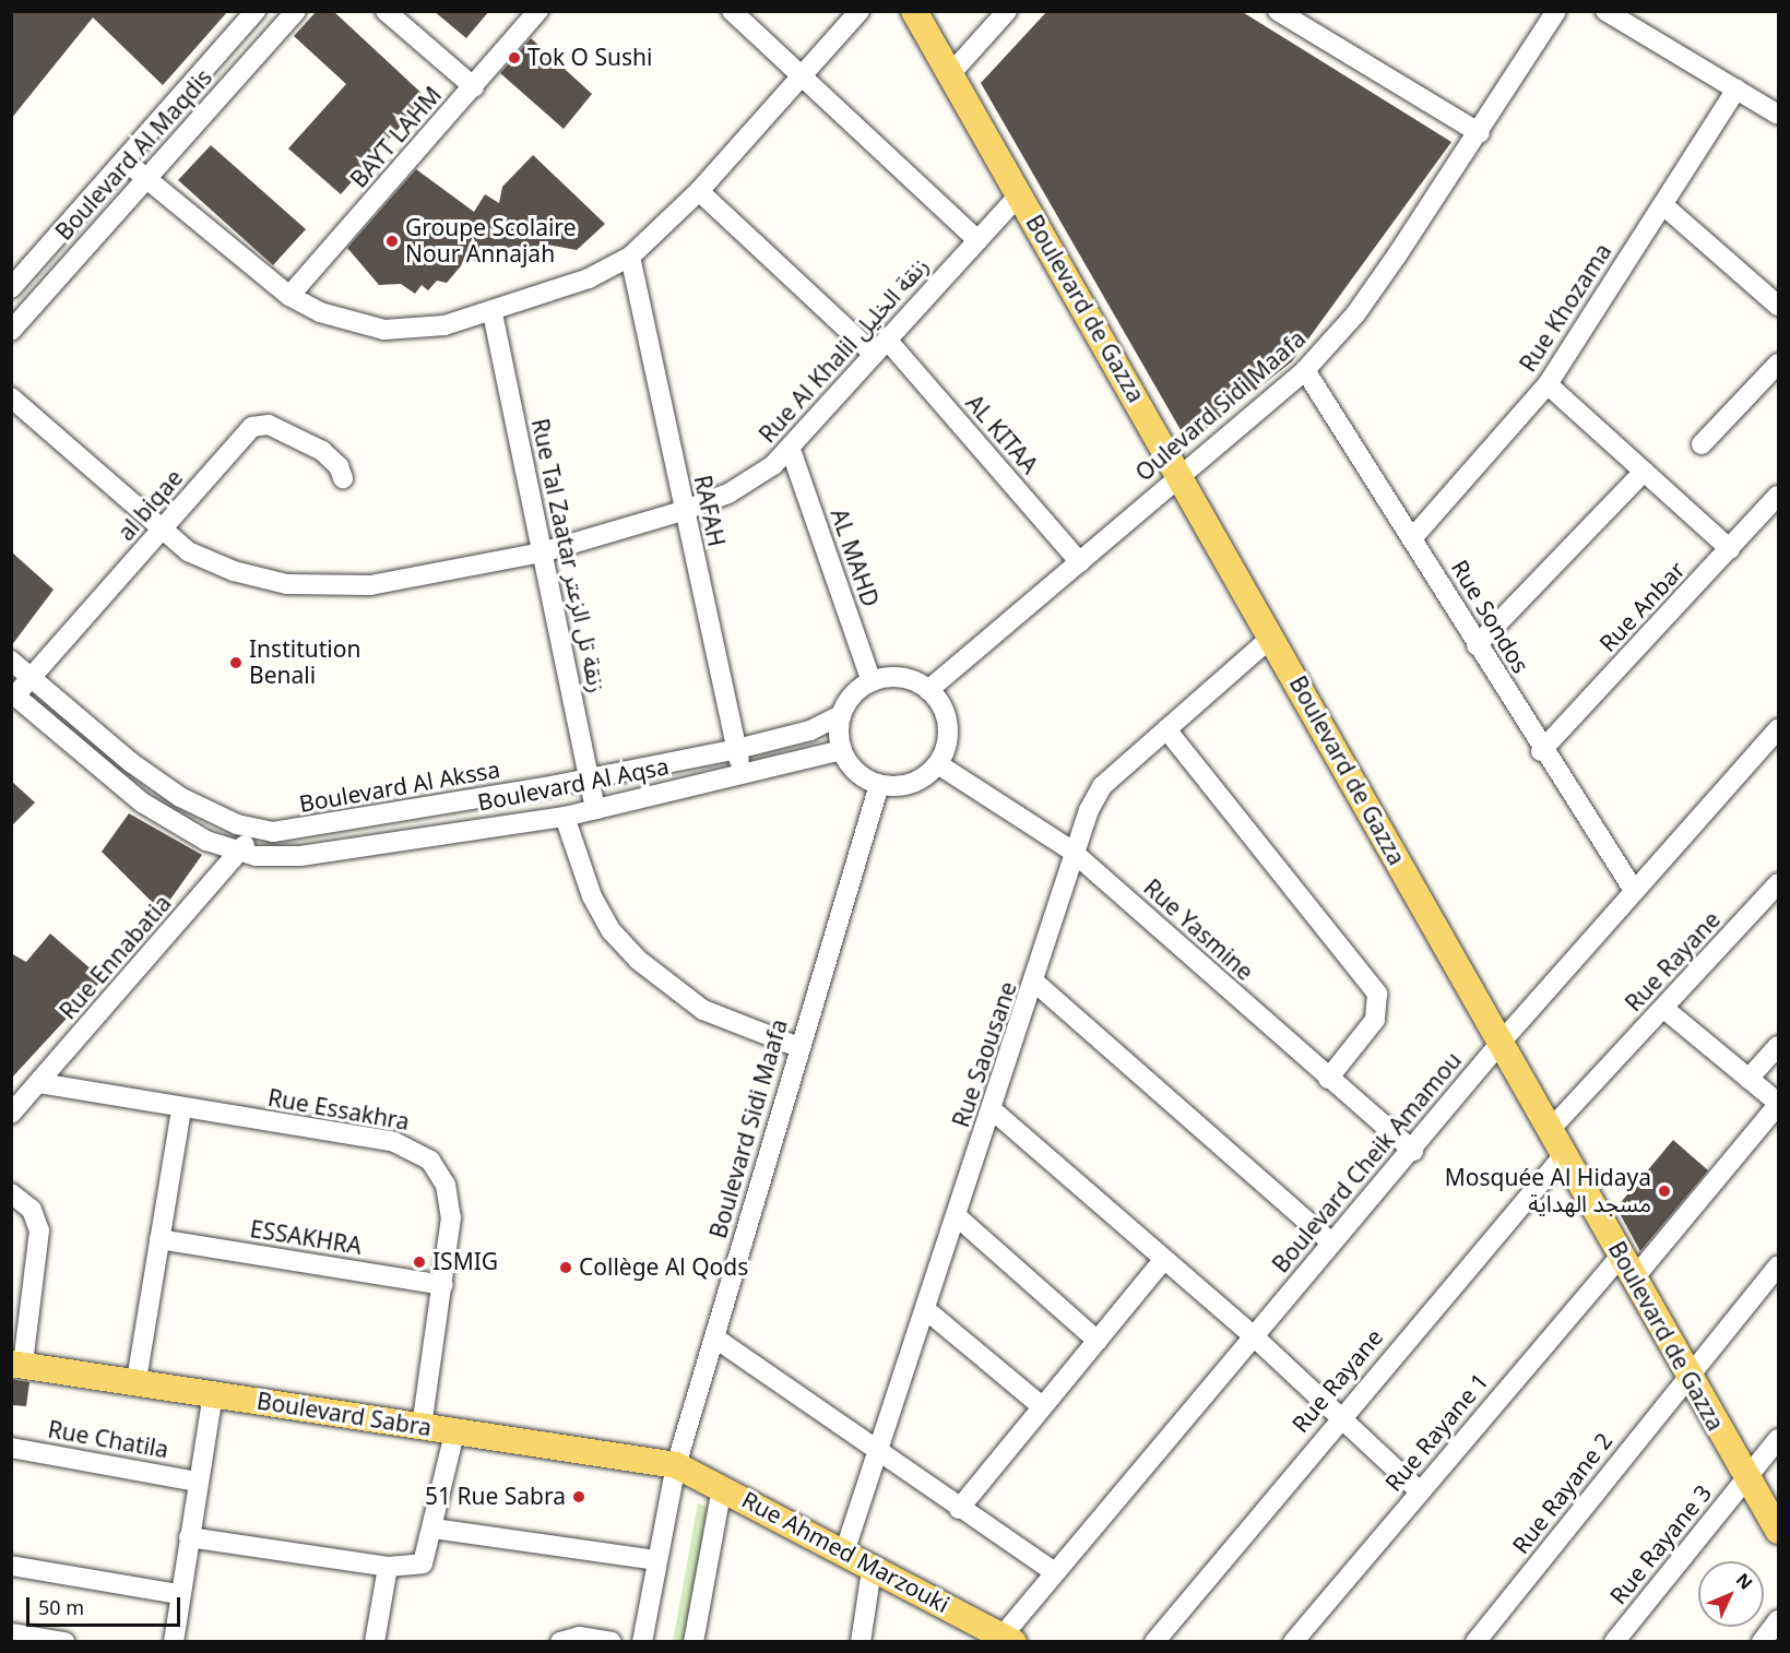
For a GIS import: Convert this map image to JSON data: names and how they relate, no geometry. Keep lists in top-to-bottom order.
{
  "streets": {
    "main road": ["Boulevard de Gazza", "Boulevard Sabra", "Rue Ahmed Marzouki"],
    "street": [
      "BAYT LAHM",
      "Boulevard Al Maqdis",
      "Rue Khozama",
      "Rue Al Khalil زنقة الخليل",
      "Oulevard Sidi Maafa",
      "AL KITAA",
      "al biqae",
      "RAFAH",
      "Rue Tal Zaatar زنقة تل الزعتر",
      "AL MAHD",
      "Rue Anbar",
      "Rue Sondos",
      "Boulevard Al Aqsa",
      "Boulevard Al Akssa",
      "Rue Yasmine",
      "Rue Ennabatia",
      "Rue Rayane",
      "Rue Saousane",
      "Rue Essakhra",
      "Boulevard Sidi Maafa",
      "Boulevard Cheik Amamou",
      "ESSAKHRA",
      "Rue Rayane 1",
      "Rue Chatila",
      "Rue Rayane 2",
      "Rue Rayane 3"
    ]
  },
  "crossings": [
    ["Rue Khozama", "Rue Sondos"],
    ["Boulevard de Gazza", "Rue Al Khalil زنقة الخليل"],
    ["Boulevard de Gazza", "Oulevard Sidi Maafa"],
    ["Boulevard de Gazza", "Rue Rayane"],
    ["Boulevard de Gazza", "Rue Saousane"],
    ["Boulevard de Gazza", "Boulevard Cheik Amamou"],
    ["Boulevard de Gazza", "Rue Rayane 1"],
    ["Boulevard de Gazza", "Rue Rayane 2"],
    ["Boulevard de Gazza", "Rue Rayane 3"],
    ["Rue Al Khalil زنقة الخليل", "AL KITAA"],
    ["Rue Al Khalil زنقة الخليل", "al biqae"],
    ["Rue Al Khalil زنقة الخليل", "RAFAH"],
    ["Rue Al Khalil زنقة الخليل", "Rue Tal Zaatar زنقة تل الزعتر"],
    ["Rue Al Khalil زنقة الخليل", "AL MAHD"],
    ["Oulevard Sidi Maafa", "AL KITAA"],
    ["Oulevard Sidi Maafa", "AL MAHD"],
    ["Oulevard Sidi Maafa", "Rue Sondos"],
    ["Oulevard Sidi Maafa", "Boulevard Al Aqsa"],
    ["Oulevard Sidi Maafa", "Boulevard Al Akssa"],
    ["Oulevard Sidi Maafa", "Rue Yasmine"],
    ["Oulevard Sidi Maafa", "Boulevard Sidi Maafa"],
    ["al biqae", "Boulevard Al Aqsa"],
    ["al biqae", "Boulevard Al Akssa"],
    ["RAFAH", "Boulevard Al Aqsa"],
    ["RAFAH", "Boulevard Al Akssa"],
    ["Rue Tal Zaatar زنقة تل الزعتر", "Boulevard Al Aqsa"],
    ["Rue Tal Zaatar زنقة تل الزعتر", "Boulevard Al Akssa"],
    ["AL MAHD", "Boulevard Al Aqsa"],
    ["AL MAHD", "Boulevard Al Akssa"],
    ["AL MAHD", "Rue Yasmine"],
    ["AL MAHD", "Boulevard Sidi Maafa"],
    ["Rue Anbar", "Rue Sondos"],
    ["Rue Sondos", "Boulevard Cheik Amamou"],
    ["Boulevard Al Aqsa", "Boulevard Al Akssa"],
    ["Boulevard Al Aqsa", "Rue Yasmine"],
    ["Boulevard Al Aqsa", "Rue Ennabatia"],
    ["Boulevard Al Aqsa", "Boulevard Sidi Maafa"],
    ["Boulevard Al Akssa", "Rue Yasmine"],
    ["Boulevard Al Akssa", "Rue Ennabatia"],
    ["Boulevard Al Akssa", "Boulevard Sidi Maafa"],
    ["Rue Yasmine", "Rue Saousane"],
    ["Rue Yasmine", "Boulevard Sidi Maafa"],
    ["Rue Yasmine", "Boulevard Cheik Amamou"],
    ["Rue Ennabatia", "Rue Essakhra"],
    ["Rue Saousane", "Rue Ahmed Marzouki"],
    ["Rue Essakhra", "ESSAKHRA"],
    ["Rue Essakhra", "Boulevard Sabra"],
    ["Boulevard Sidi Maafa", "Boulevard Sabra"],
    ["Boulevard Sidi Maafa", "Rue Ahmed Marzouki"],
    ["Boulevard Cheik Amamou", "Rue Ahmed Marzouki"],
    ["Boulevard Sabra", "Rue Ahmed Marzouki"]
  ],
  "places": [
    "Tok O Sushi",
    "Groupe Scolaire Nour Annajah",
    "Institution Benali",
    "Mosquée Al Hidaya مسجد الهداية",
    "ISMIG",
    "Collège Al Qods",
    "51 Rue Sabra"
  ],
  "scale_bar": "50 m",
  "north": "top right"
}
